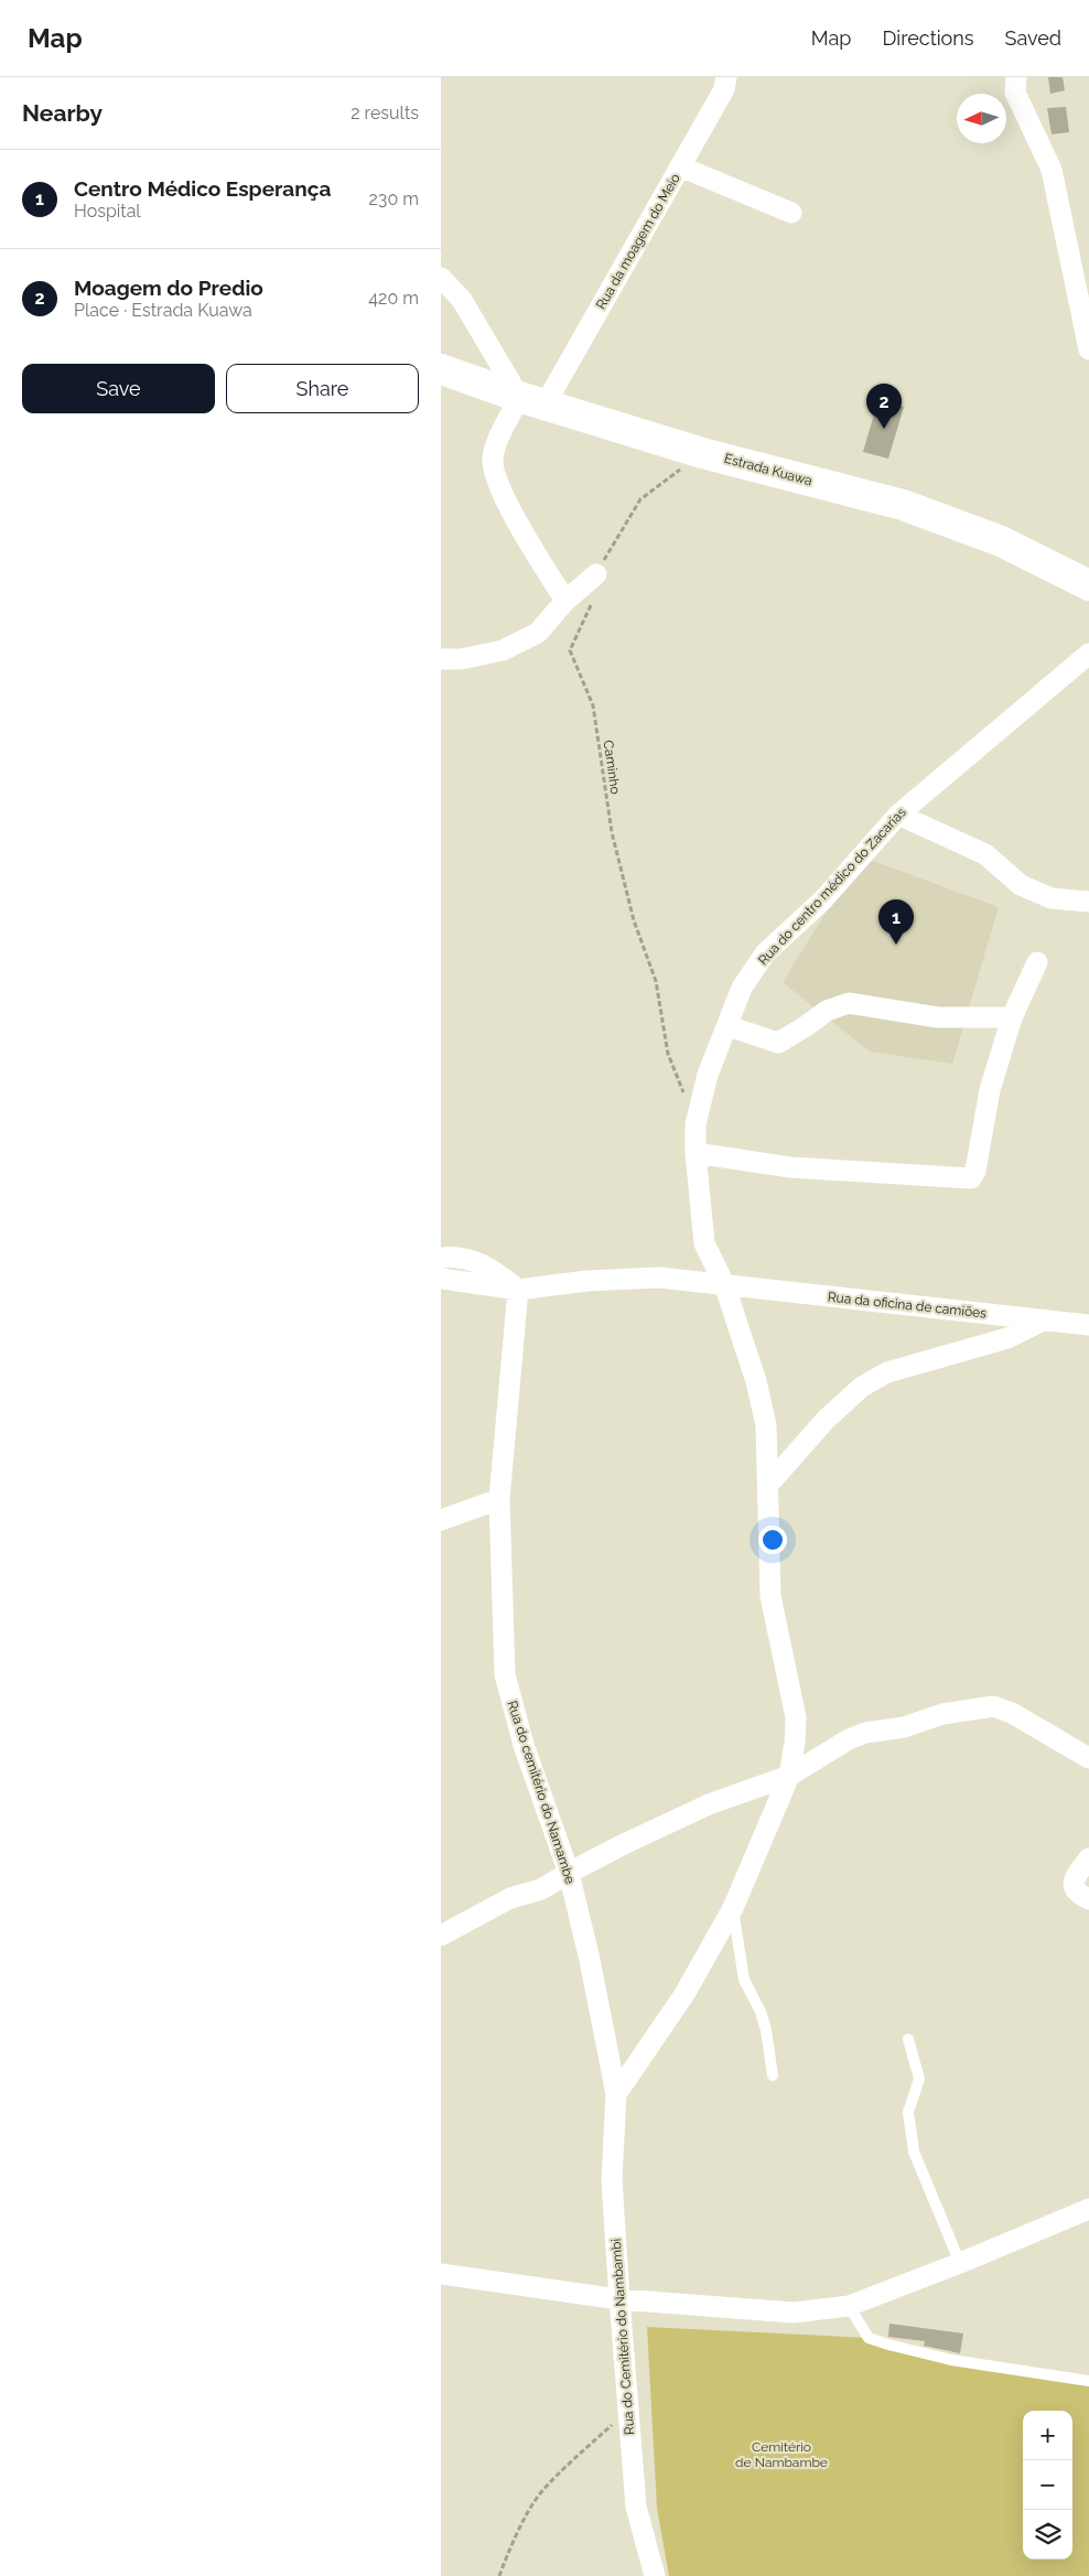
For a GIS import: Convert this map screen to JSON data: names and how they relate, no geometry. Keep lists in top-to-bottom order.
{
  "streets": {
    "street": [
      "Rua da moagem do Meio",
      "Estrada Kuawa",
      "Rua do centro médico do Zacarias",
      "Rua da oficina de camiões",
      "Rua do cemitério do Namambe",
      "Rua do Cemitério do Nambambi"
    ],
    "path": ["Caminho"]
  },
  "crossings": [
    ["Rua da moagem do Meio", "Estrada Kuawa"],
    ["Estrada Kuawa", "Caminho"],
    ["Caminho", "Rua do centro médico do Zacarias"],
    ["Rua do centro médico do Zacarias", "Rua da oficina de camiões"],
    ["Rua do centro médico do Zacarias", "Rua do cemitério do Namambe"],
    ["Rua do centro médico do Zacarias", "Rua do Cemitério do Nambambi"],
    ["Rua da oficina de camiões", "Rua do cemitério do Namambe"],
    ["Rua do cemitério do Namambe", "Rua do Cemitério do Nambambi"]
  ],
  "parks": ["Cemitério de Nambambe"],
  "north": "left",
  "page": {
    "header": "Map",
    "nav": ["Map", "Directions", "Saved"],
    "heading": ["Nearby", "2 results"],
    "list": [
      {
        "mark": "1",
        "name": "Centro Médico Esperança",
        "note": "Hospital",
        "value": "230 m"
      },
      {
        "mark": "2",
        "name": "Moagem do Predio",
        "note": "Place · Estrada Kuawa",
        "value": "420 m"
      }
    ],
    "buttons": ["Save", "Share"],
    "pins": ["2", "1"],
    "map_buttons": ["+", "−"]
  }
}
